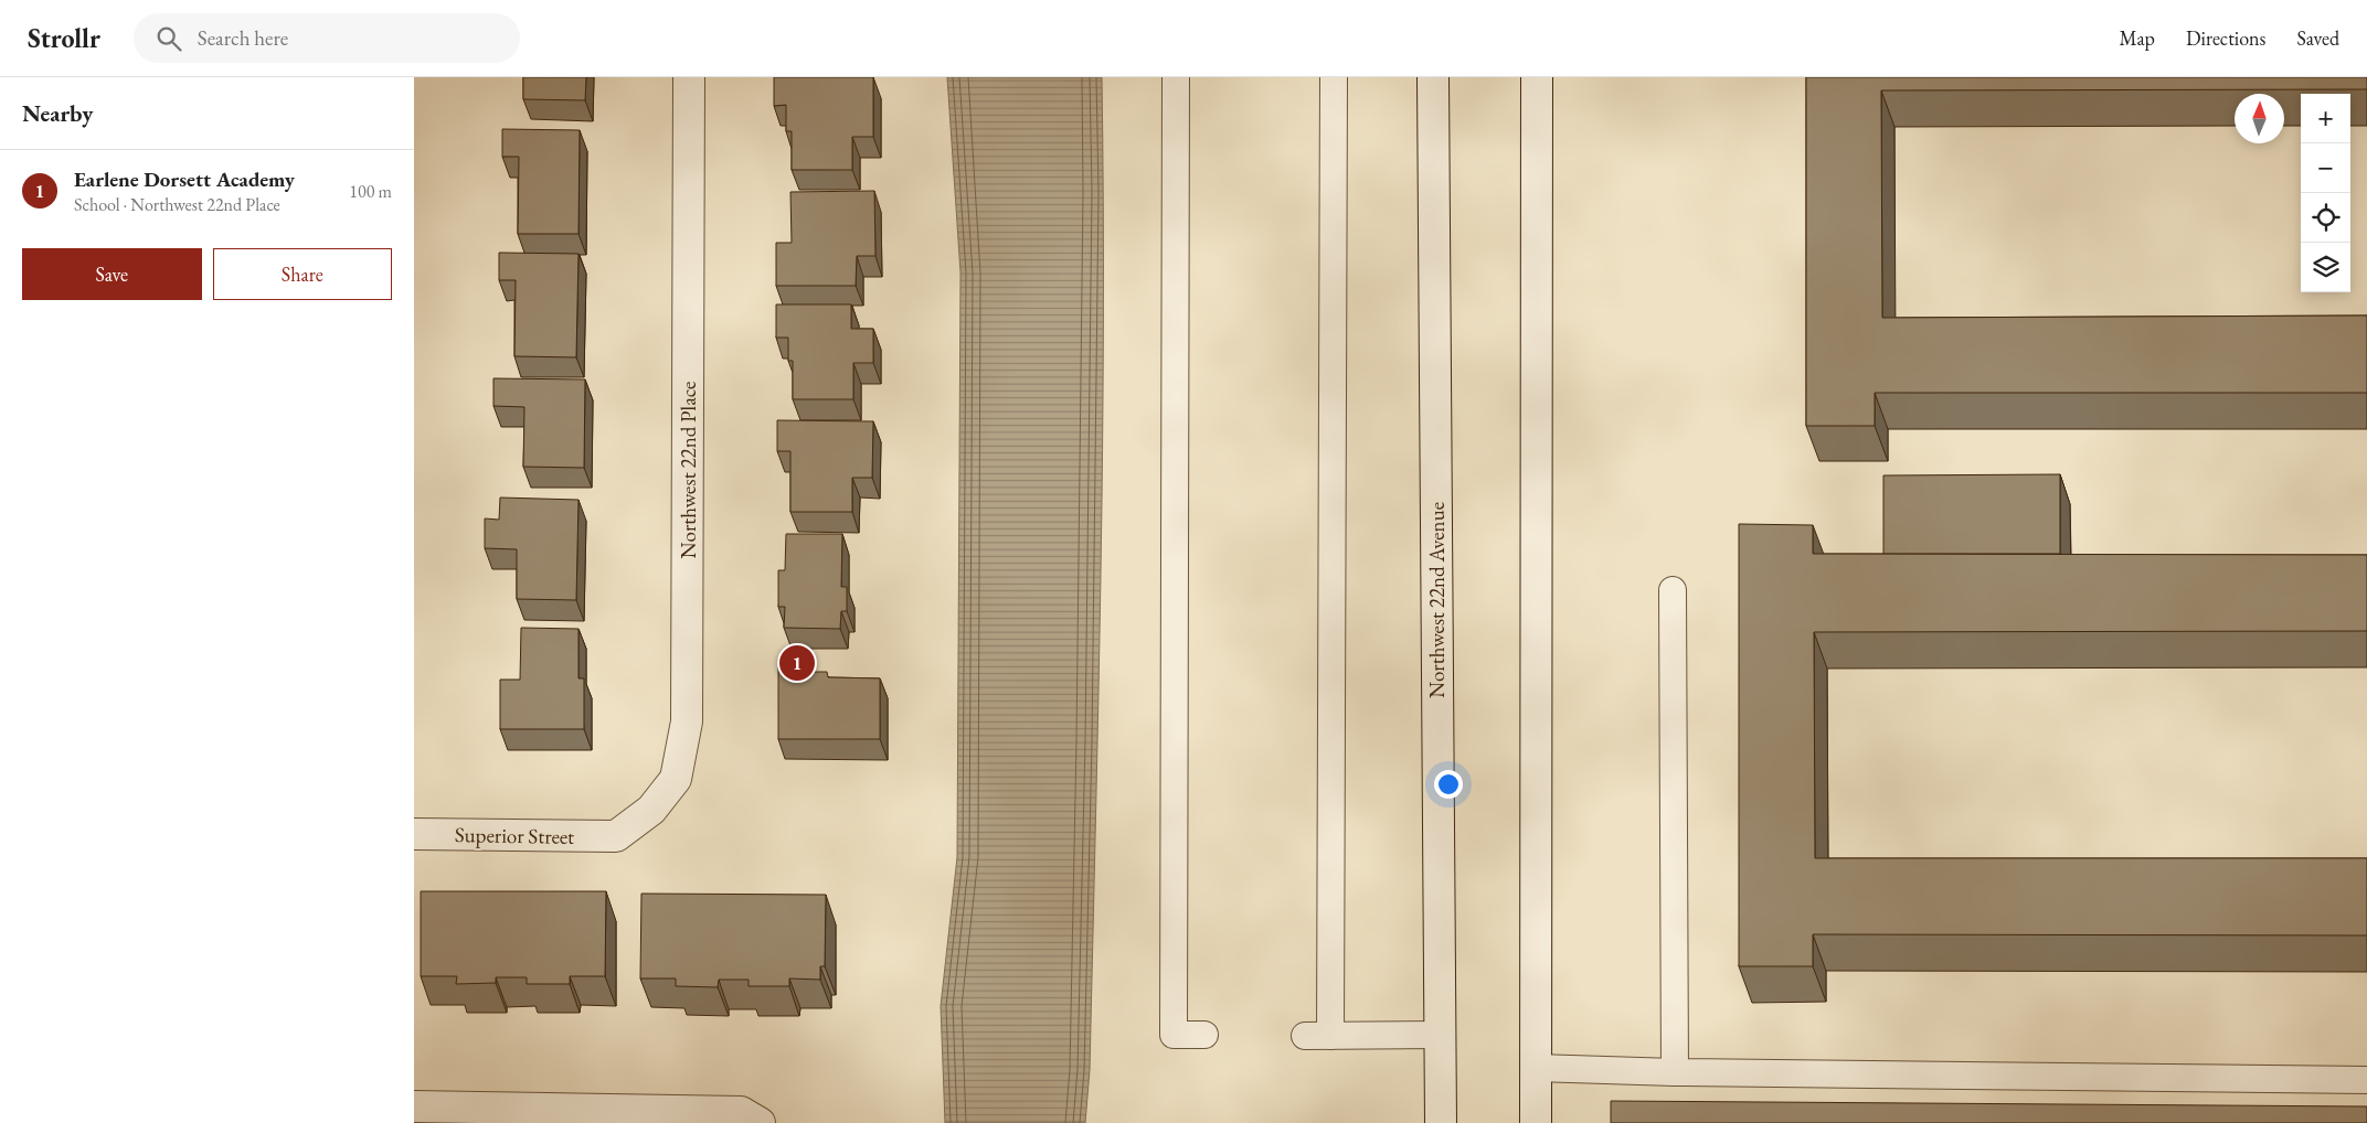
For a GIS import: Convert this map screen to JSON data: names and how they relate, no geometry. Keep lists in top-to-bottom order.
{
  "streets": {
    "main road": ["Northwest 22nd Place", "Northwest 22nd Avenue", "Superior Street"]
  },
  "crossings": [
    ["Northwest 22nd Place", "Superior Street"]
  ],
  "north": "top",
  "page": {
    "header": "Strollr",
    "search": "Search here",
    "nav": ["Map", "Directions", "Saved"],
    "heading": "Nearby",
    "map_buttons": ["+", "−"],
    "list": [
      {
        "mark": "1",
        "name": "Earlene Dorsett Academy",
        "note": "School · Northwest 22nd Place",
        "value": "100 m"
      }
    ],
    "buttons": ["Save", "Share"],
    "pins": "1"
  }
}
